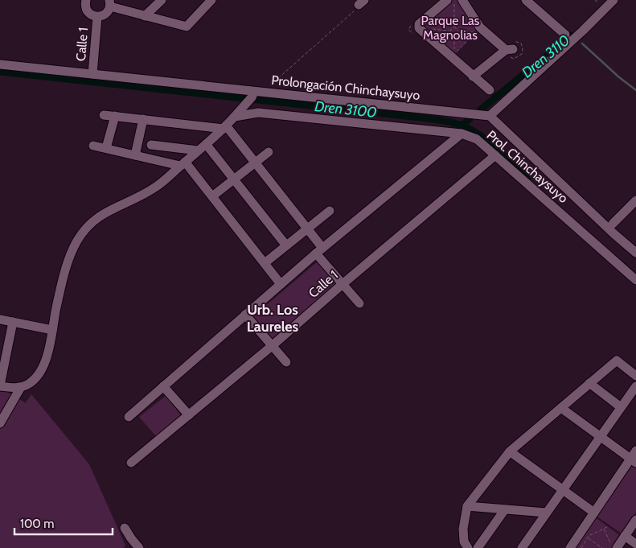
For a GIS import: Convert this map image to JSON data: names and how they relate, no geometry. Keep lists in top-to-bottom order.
{
  "streets": {
    "street": ["Calle 1", "Prolongación Chinchaysuyo", "Prol. Chinchaysuyo"]
  },
  "crossings": [
    ["Calle 1", "Prolongación Chinchaysuyo"],
    ["Calle 1", "Prol. Chinchaysuyo"]
  ],
  "districts": ["Urb. Los Laureles"],
  "water": ["Dren 3110", "Dren 3100"],
  "parks": ["Parque Las Magnolias"],
  "scale_bar": "100 m"
}
